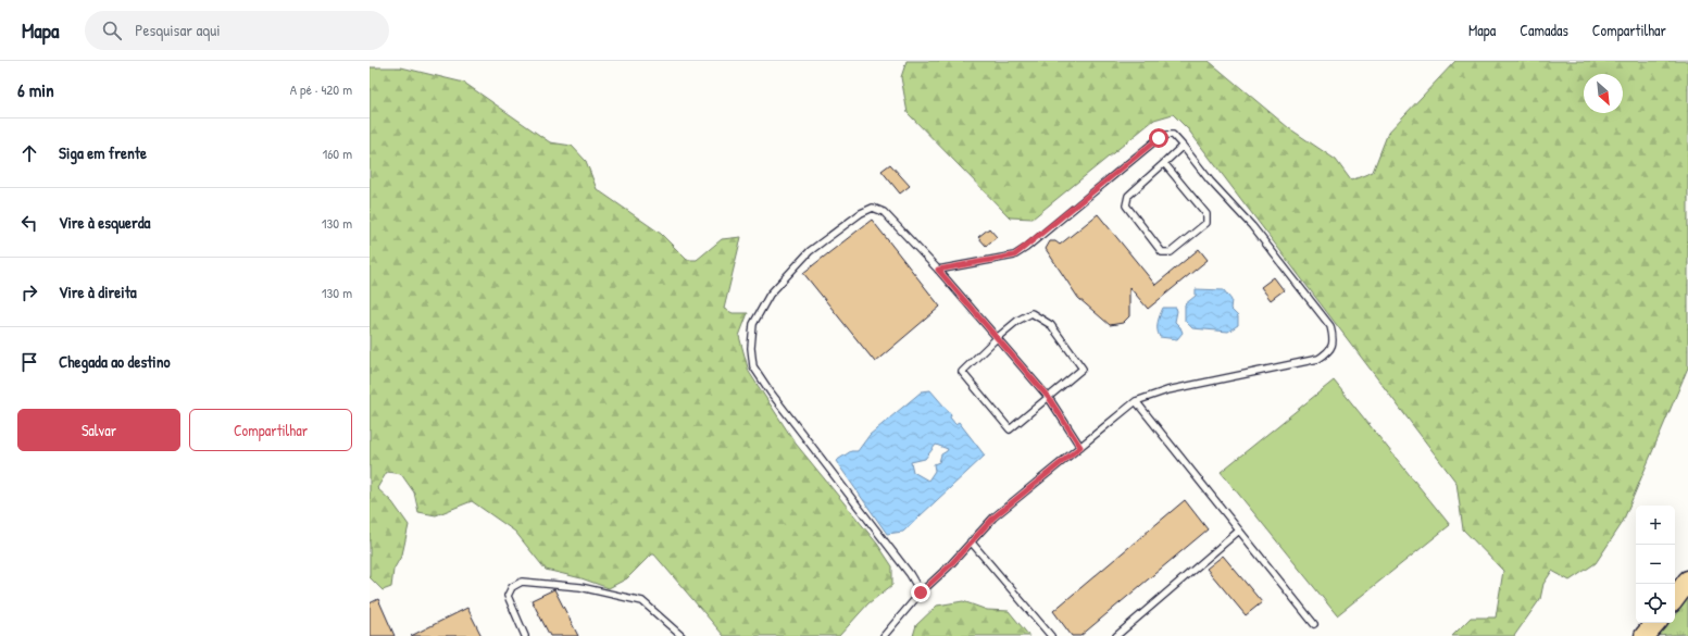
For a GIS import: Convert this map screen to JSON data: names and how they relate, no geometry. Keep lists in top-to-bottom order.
{
  "north": "bottom right",
  "page": {
    "header": "Mapa",
    "search": "Pesquisar aqui",
    "nav": ["Mapa", "Camadas", "Compartilhar"],
    "heading": ["6 min", "A pé · 420 m"],
    "list": [
      ["Siga em frente", "160 m"],
      ["Vire à esquerda", "130 m"],
      ["Vire à direita", "130 m"],
      "Chegada ao destino"
    ],
    "buttons": ["Salvar", "Compartilhar"],
    "map_buttons": ["+", "−"]
  }
}
